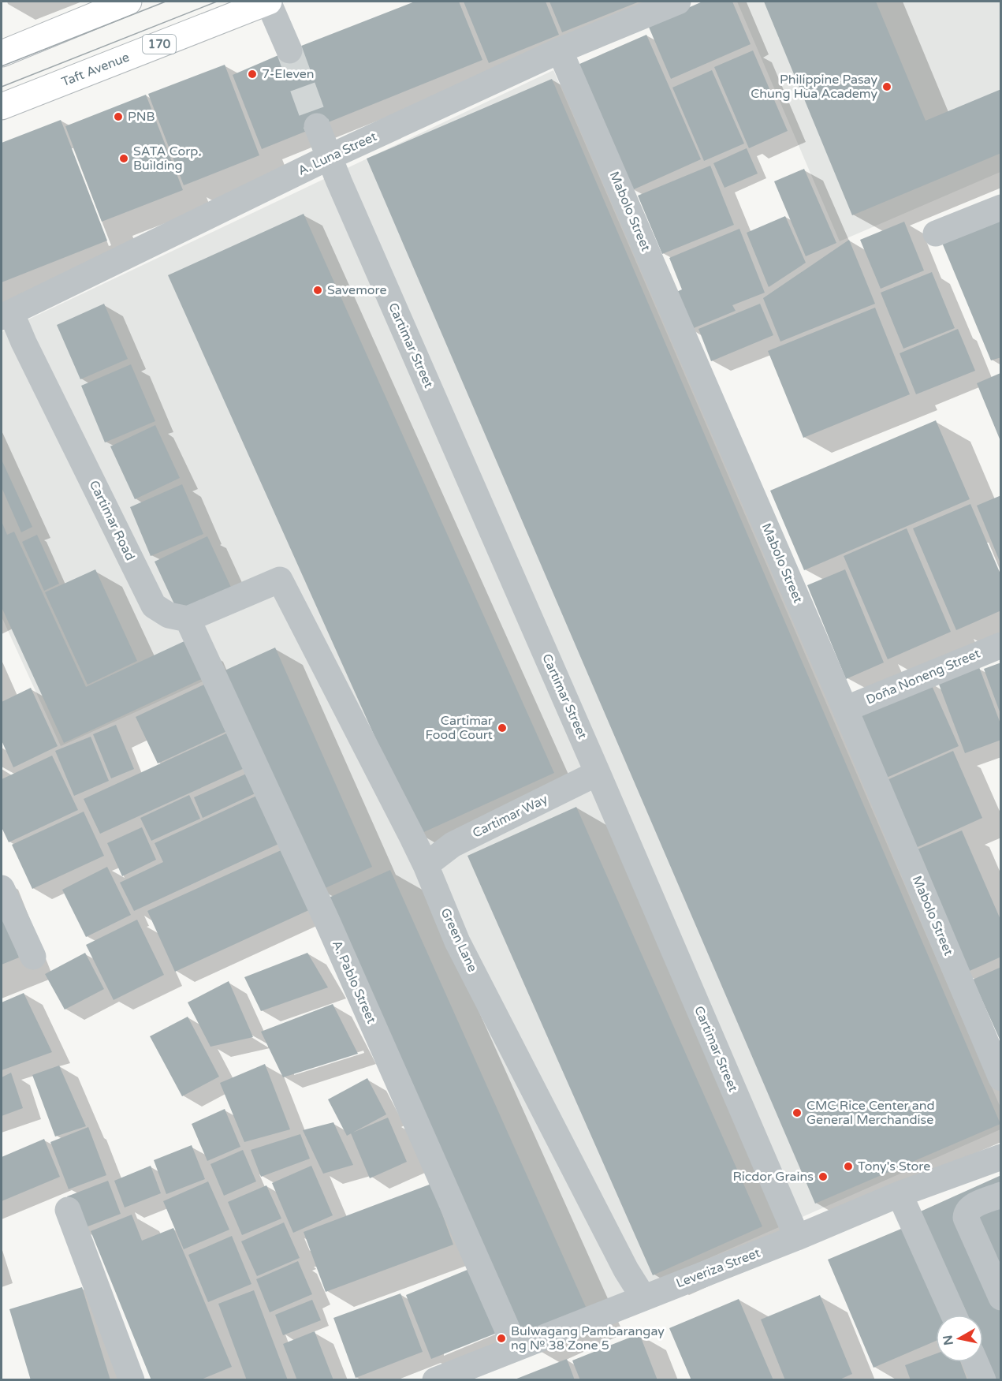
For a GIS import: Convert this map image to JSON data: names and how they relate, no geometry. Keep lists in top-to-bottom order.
{
  "streets": {
    "main road": ["170", "Taft Avenue"],
    "street": [
      "A. Luna Street",
      "Mabolo Street",
      "Cartimar Street",
      "Cartimar Road",
      "Doña Noneng Street",
      "Cartimar Way",
      "Green Lane",
      "A. Pablo Street",
      "Leveriza Street"
    ]
  },
  "crossings": [
    ["A. Luna Street", "Mabolo Street"],
    ["A. Luna Street", "Cartimar Street"],
    ["A. Luna Street", "Cartimar Road"],
    ["Mabolo Street", "Doña Noneng Street"],
    ["Cartimar Street", "Cartimar Way"],
    ["Cartimar Street", "Leveriza Street"],
    ["Cartimar Road", "Green Lane"],
    ["Cartimar Road", "A. Pablo Street"],
    ["Cartimar Way", "Green Lane"],
    ["Green Lane", "A. Pablo Street"],
    ["Green Lane", "Leveriza Street"],
    ["A. Pablo Street", "Leveriza Street"]
  ],
  "places": [
    "7-Eleven",
    "Philippine Pasay Chung Hua Academy",
    "PNB",
    "SATA Corp. Building",
    "Savemore",
    "Cartimar Food Court",
    "CMC Rice Center and General Merchandise",
    "Tony's Store",
    "Ricdor Grains",
    "Bulwagang Pambarangay ng № 38 Zone 5"
  ],
  "north": "left"
}
